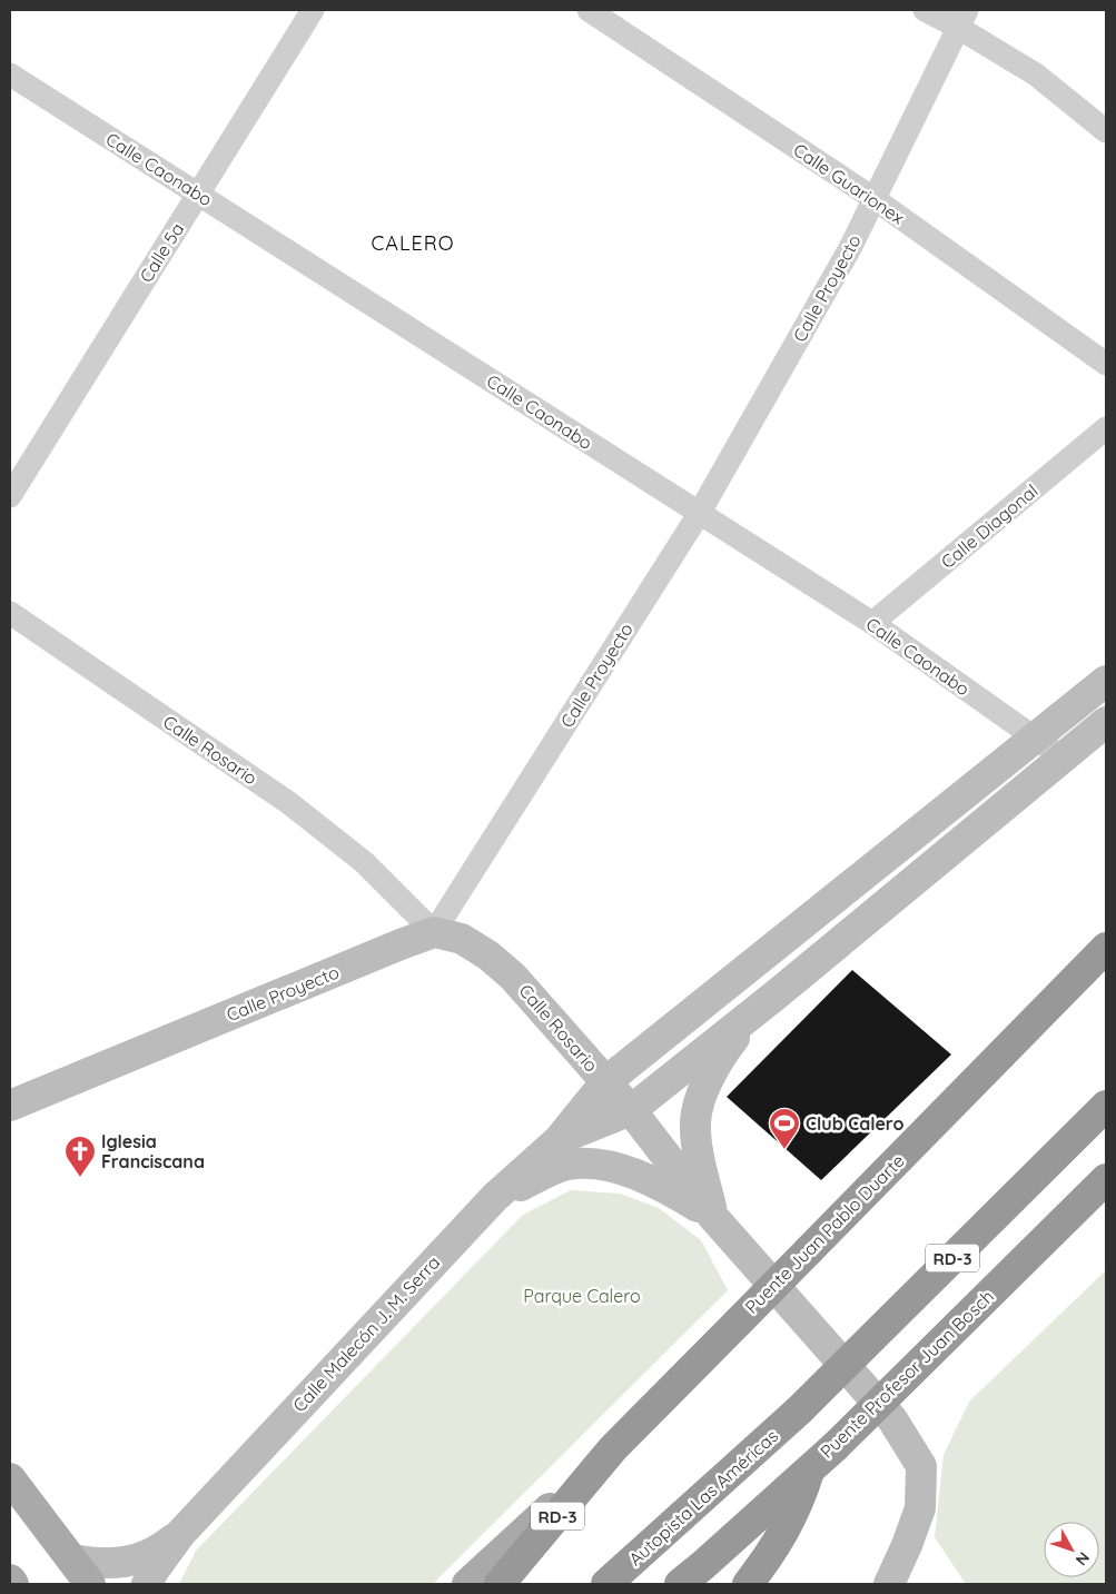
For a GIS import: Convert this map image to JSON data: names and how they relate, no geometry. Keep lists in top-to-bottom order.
{
  "streets": {
    "highway": [
      "Puente Juan Pablo Duarte",
      "RD-3",
      "Puente Profesor Juan Bosch",
      "Autopista Las Américas"
    ],
    "main road": ["Calle Proyecto", "Calle Rosario", "Calle Malecón J. M. Serra"],
    "street": [
      "Calle Caonabo",
      "Calle Guarionex",
      "Calle 5a",
      "Calle Diagonal"
    ]
  },
  "crossings": [
    ["Calle Caonabo", "Calle 5a"],
    ["Calle Caonabo", "Calle Proyecto"],
    ["Calle Caonabo", "Calle Diagonal"],
    ["Calle Guarionex", "Calle Proyecto"],
    ["Calle Proyecto", "Calle Rosario"],
    ["Puente Juan Pablo Duarte", "RD-3"],
    ["RD-3", "Puente Profesor Juan Bosch"]
  ],
  "districts": ["CALERO"],
  "parks": ["Parque Calero"],
  "places": {
    "sports": ["Club Calero"],
    "church": ["Iglesia Franciscana"]
  },
  "north": "bottom right"
}
